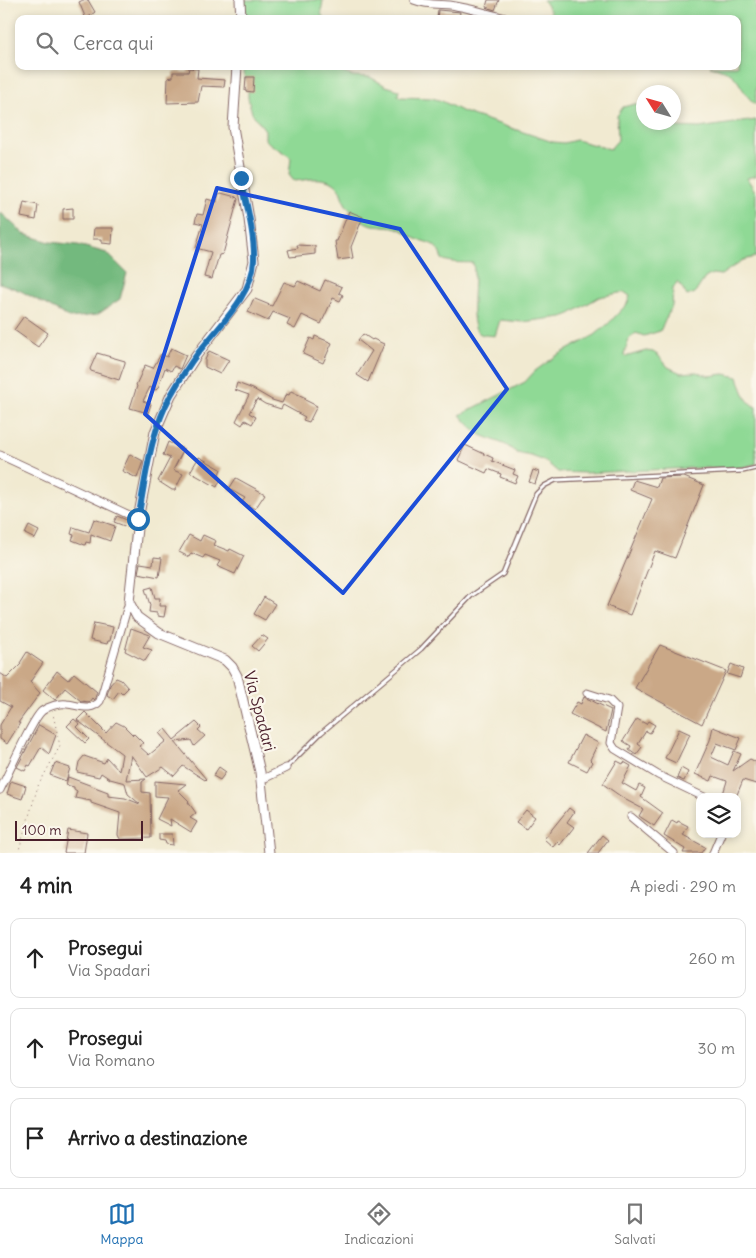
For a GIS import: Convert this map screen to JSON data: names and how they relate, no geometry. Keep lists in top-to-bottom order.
{
  "streets": {
    "street": ["Via Spadari"]
  },
  "scale_bar": "100 m",
  "north": "top left",
  "page": {
    "search": "Cerca qui",
    "scale": "100 m",
    "heading": ["4 min", "A piedi · 290 m"],
    "list": [
      ["Prosegui", "Via Spadari", "260 m"],
      ["Prosegui", "Via Romano", "30 m"],
      "Arrivo a destinazione"
    ],
    "nav": ["Mappa", "Indicazioni", "Salvati"]
  }
}
